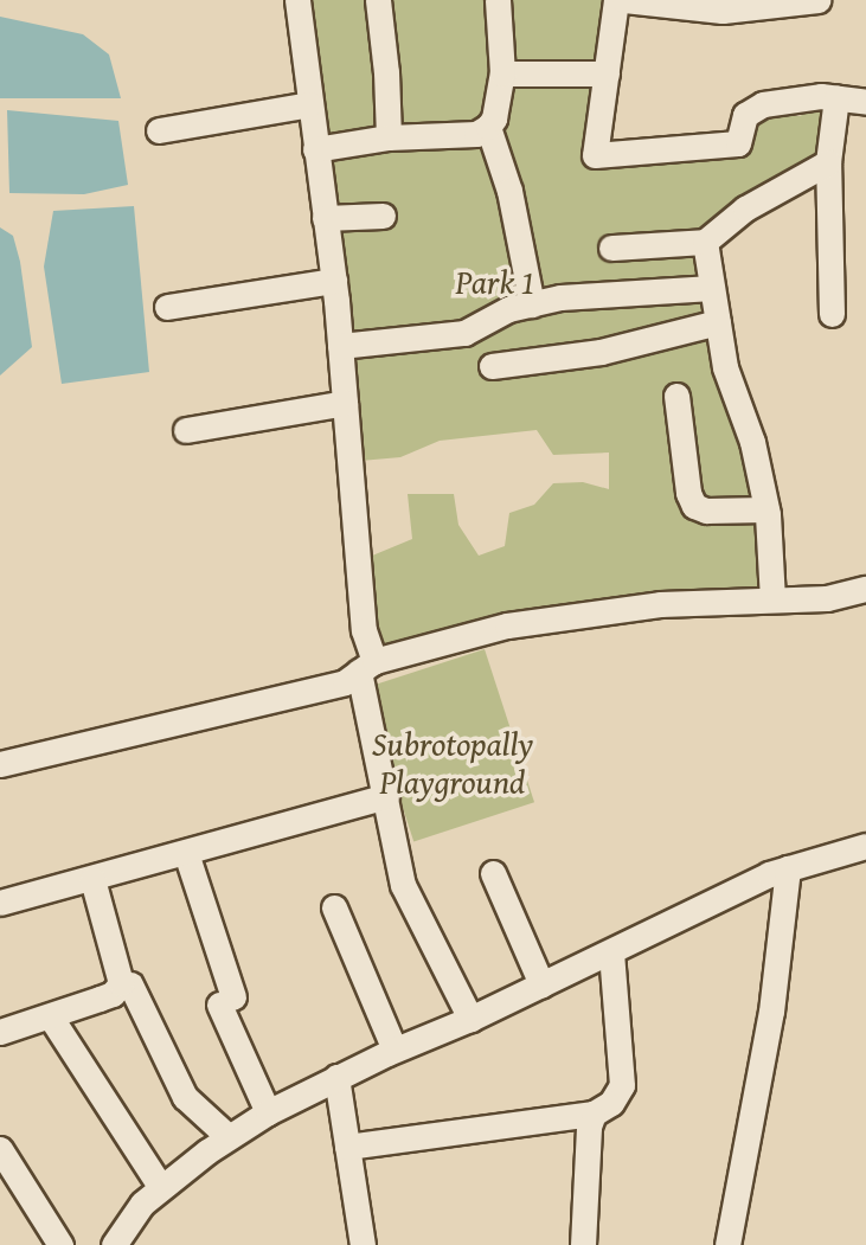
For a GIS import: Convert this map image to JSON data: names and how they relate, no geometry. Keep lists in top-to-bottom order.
{
  "parks": ["Park 1", "Subrotopally Playground"]
}
